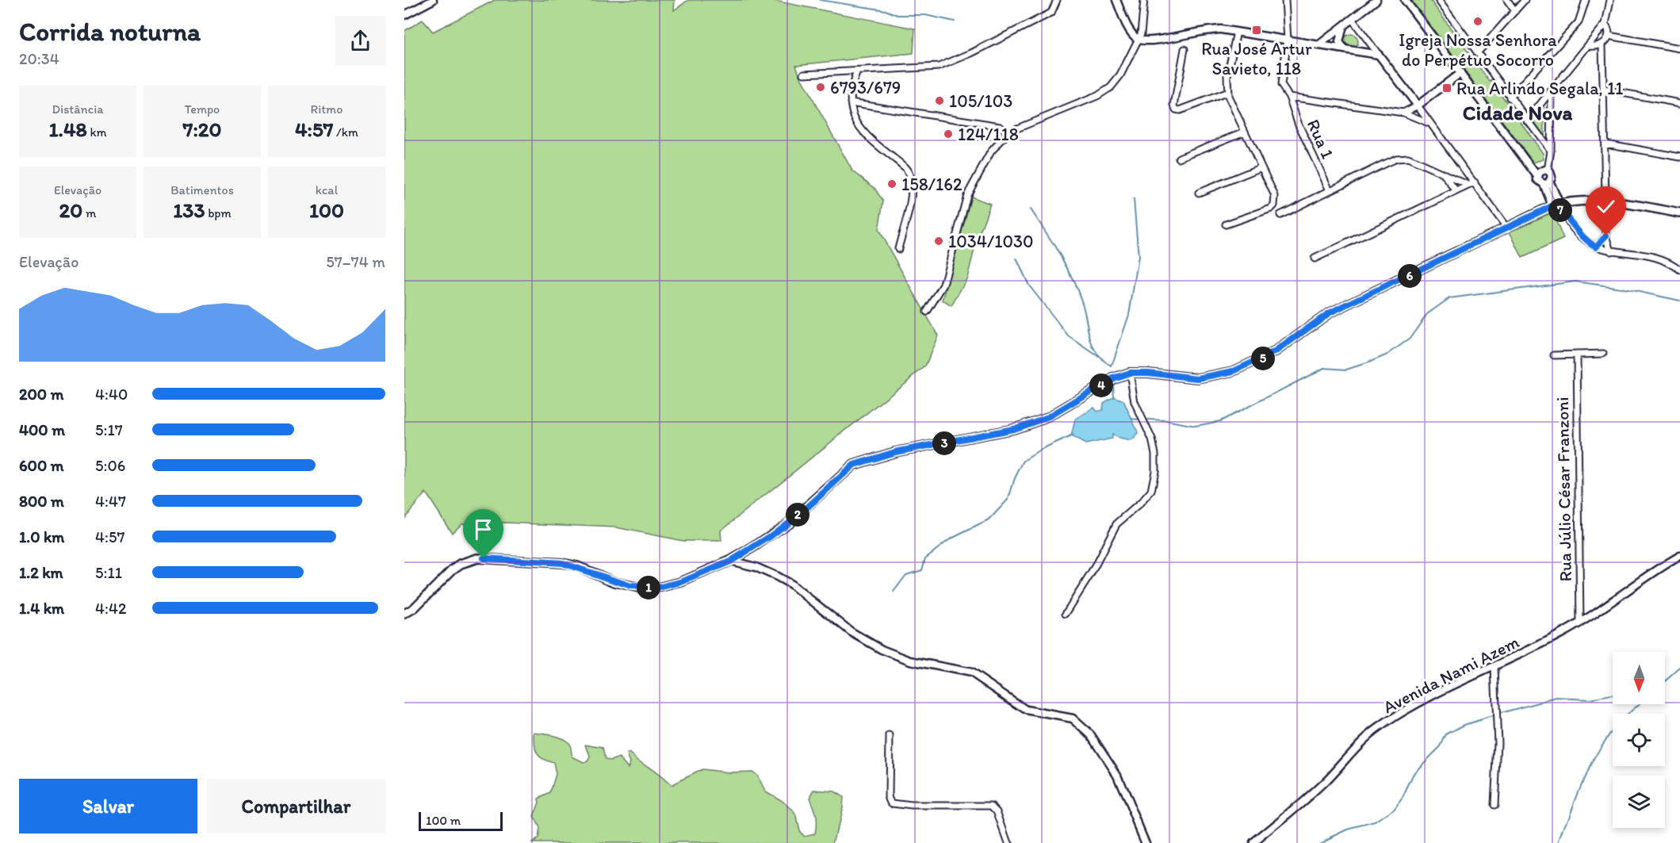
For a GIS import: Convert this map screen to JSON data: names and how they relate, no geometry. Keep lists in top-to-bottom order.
{
  "streets": {
    "street": ["Rua 1", "Rua Júlio César Franzoni", "Avenida Nami Azem"]
  },
  "crossings": [
    ["Rua Júlio César Franzoni", "Avenida Nami Azem"]
  ],
  "districts": ["Cidade Nova"],
  "places": {
    "other": [
      "Igreja Nossa Senhora do Perpétuo Socorro",
      "6793/679",
      "105/103",
      "124/118",
      "158/162",
      "1034/1030"
    ],
    "transit": ["Rua José Artur Savieto, 118", "Rua Arlindo Segala, 11"]
  },
  "scale_bar": "100 m",
  "north": "bottom",
  "page": {
    "heading": ["Corrida noturna", "20:34"],
    "stats": [
      ["Distância", "1.48 km"],
      ["Tempo", "7:20"],
      ["Ritmo", "4:57 /km"],
      ["Elevação", "20 m"],
      ["Batimentos", "133 bpm"],
      ["kcal", "100"]
    ],
    "pins": [
      "7",
      "6",
      "5",
      "4",
      "3",
      "2",
      "1"
    ],
    "chart": ["Elevação", "57–74 m"],
    "list": [
      {
        "name": "200 m",
        "note": "4:40"
      },
      {
        "name": "400 m",
        "note": "5:17"
      },
      {
        "name": "600 m",
        "note": "5:06"
      },
      {
        "name": "800 m",
        "note": "4:47"
      },
      {
        "name": "1.0 km",
        "note": "4:57"
      },
      {
        "name": "1.2 km",
        "note": "5:11"
      },
      {
        "name": "1.4 km",
        "note": "4:42"
      }
    ],
    "buttons": ["Salvar", "Compartilhar"],
    "scale": "100 m"
  }
}
